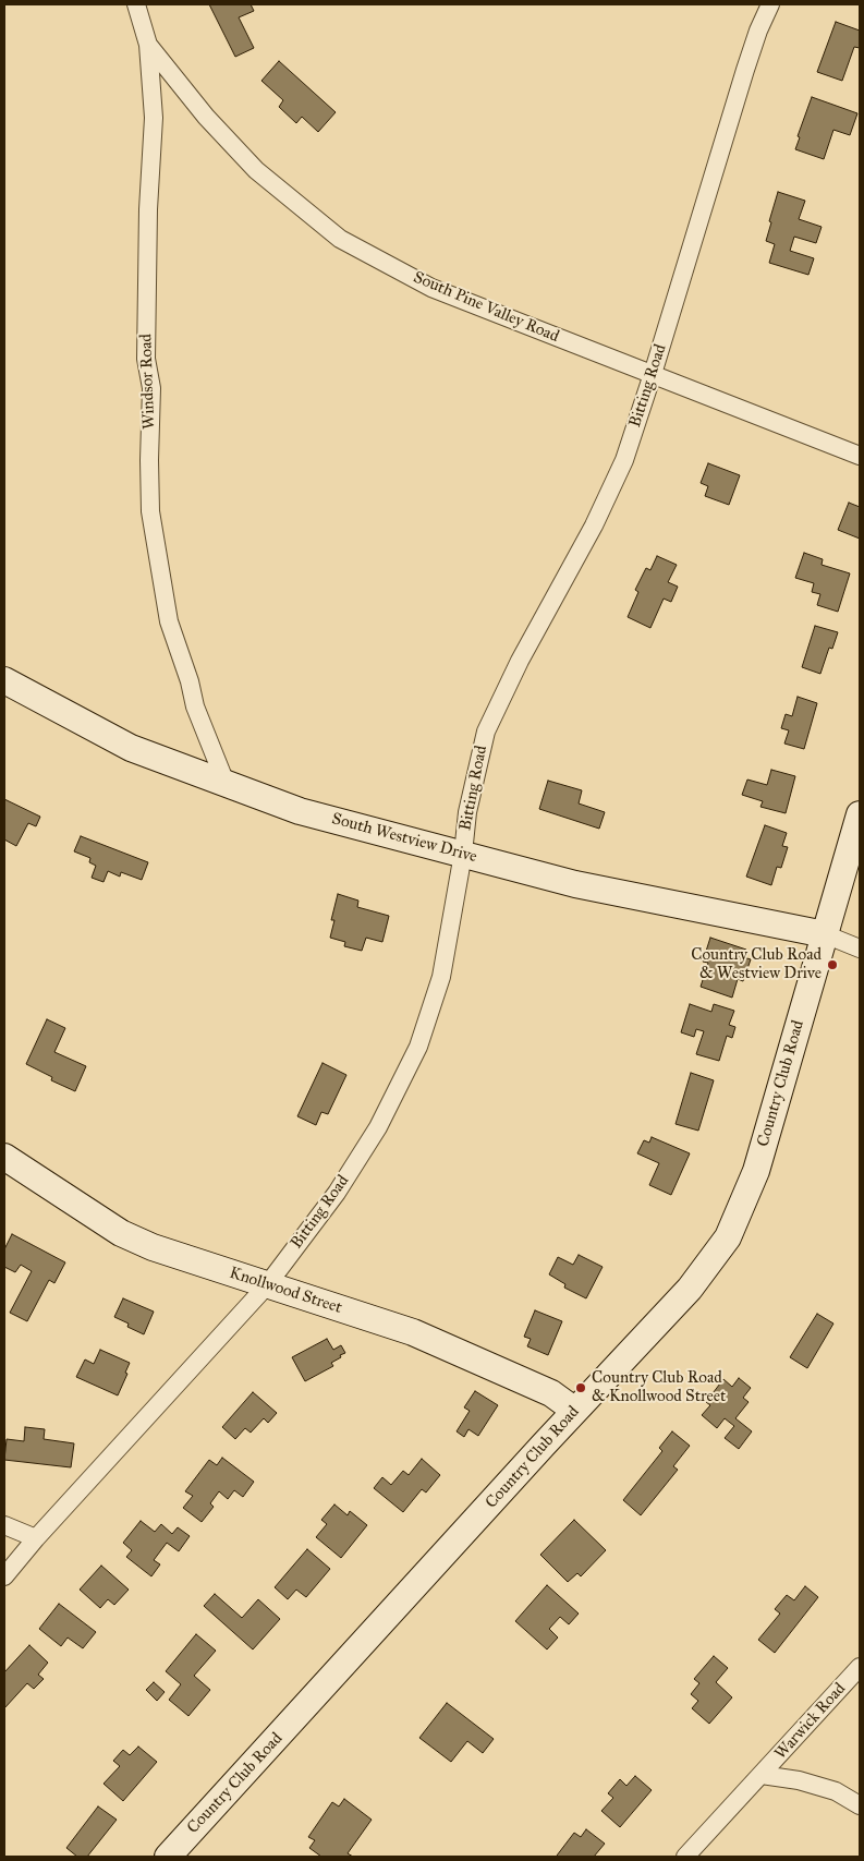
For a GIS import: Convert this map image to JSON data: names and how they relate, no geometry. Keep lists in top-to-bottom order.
{
  "streets": {
    "main road": ["South Westview Drive", "Country Club Road", "Knollwood Street"],
    "street": [
      "South Pine Valley Road",
      "Windsor Road",
      "Bitting Road",
      "Warwick Road"
    ]
  },
  "crossings": [
    ["South Pine Valley Road", "Windsor Road"],
    ["South Pine Valley Road", "Bitting Road"],
    ["Windsor Road", "South Westview Drive"],
    ["Bitting Road", "South Westview Drive"],
    ["Bitting Road", "Knollwood Street"],
    ["South Westview Drive", "Country Club Road"],
    ["Country Club Road", "Knollwood Street"]
  ],
  "places": ["Country Club Road & Westview Drive", "Country Club Road & Knollwood Street"]
}
